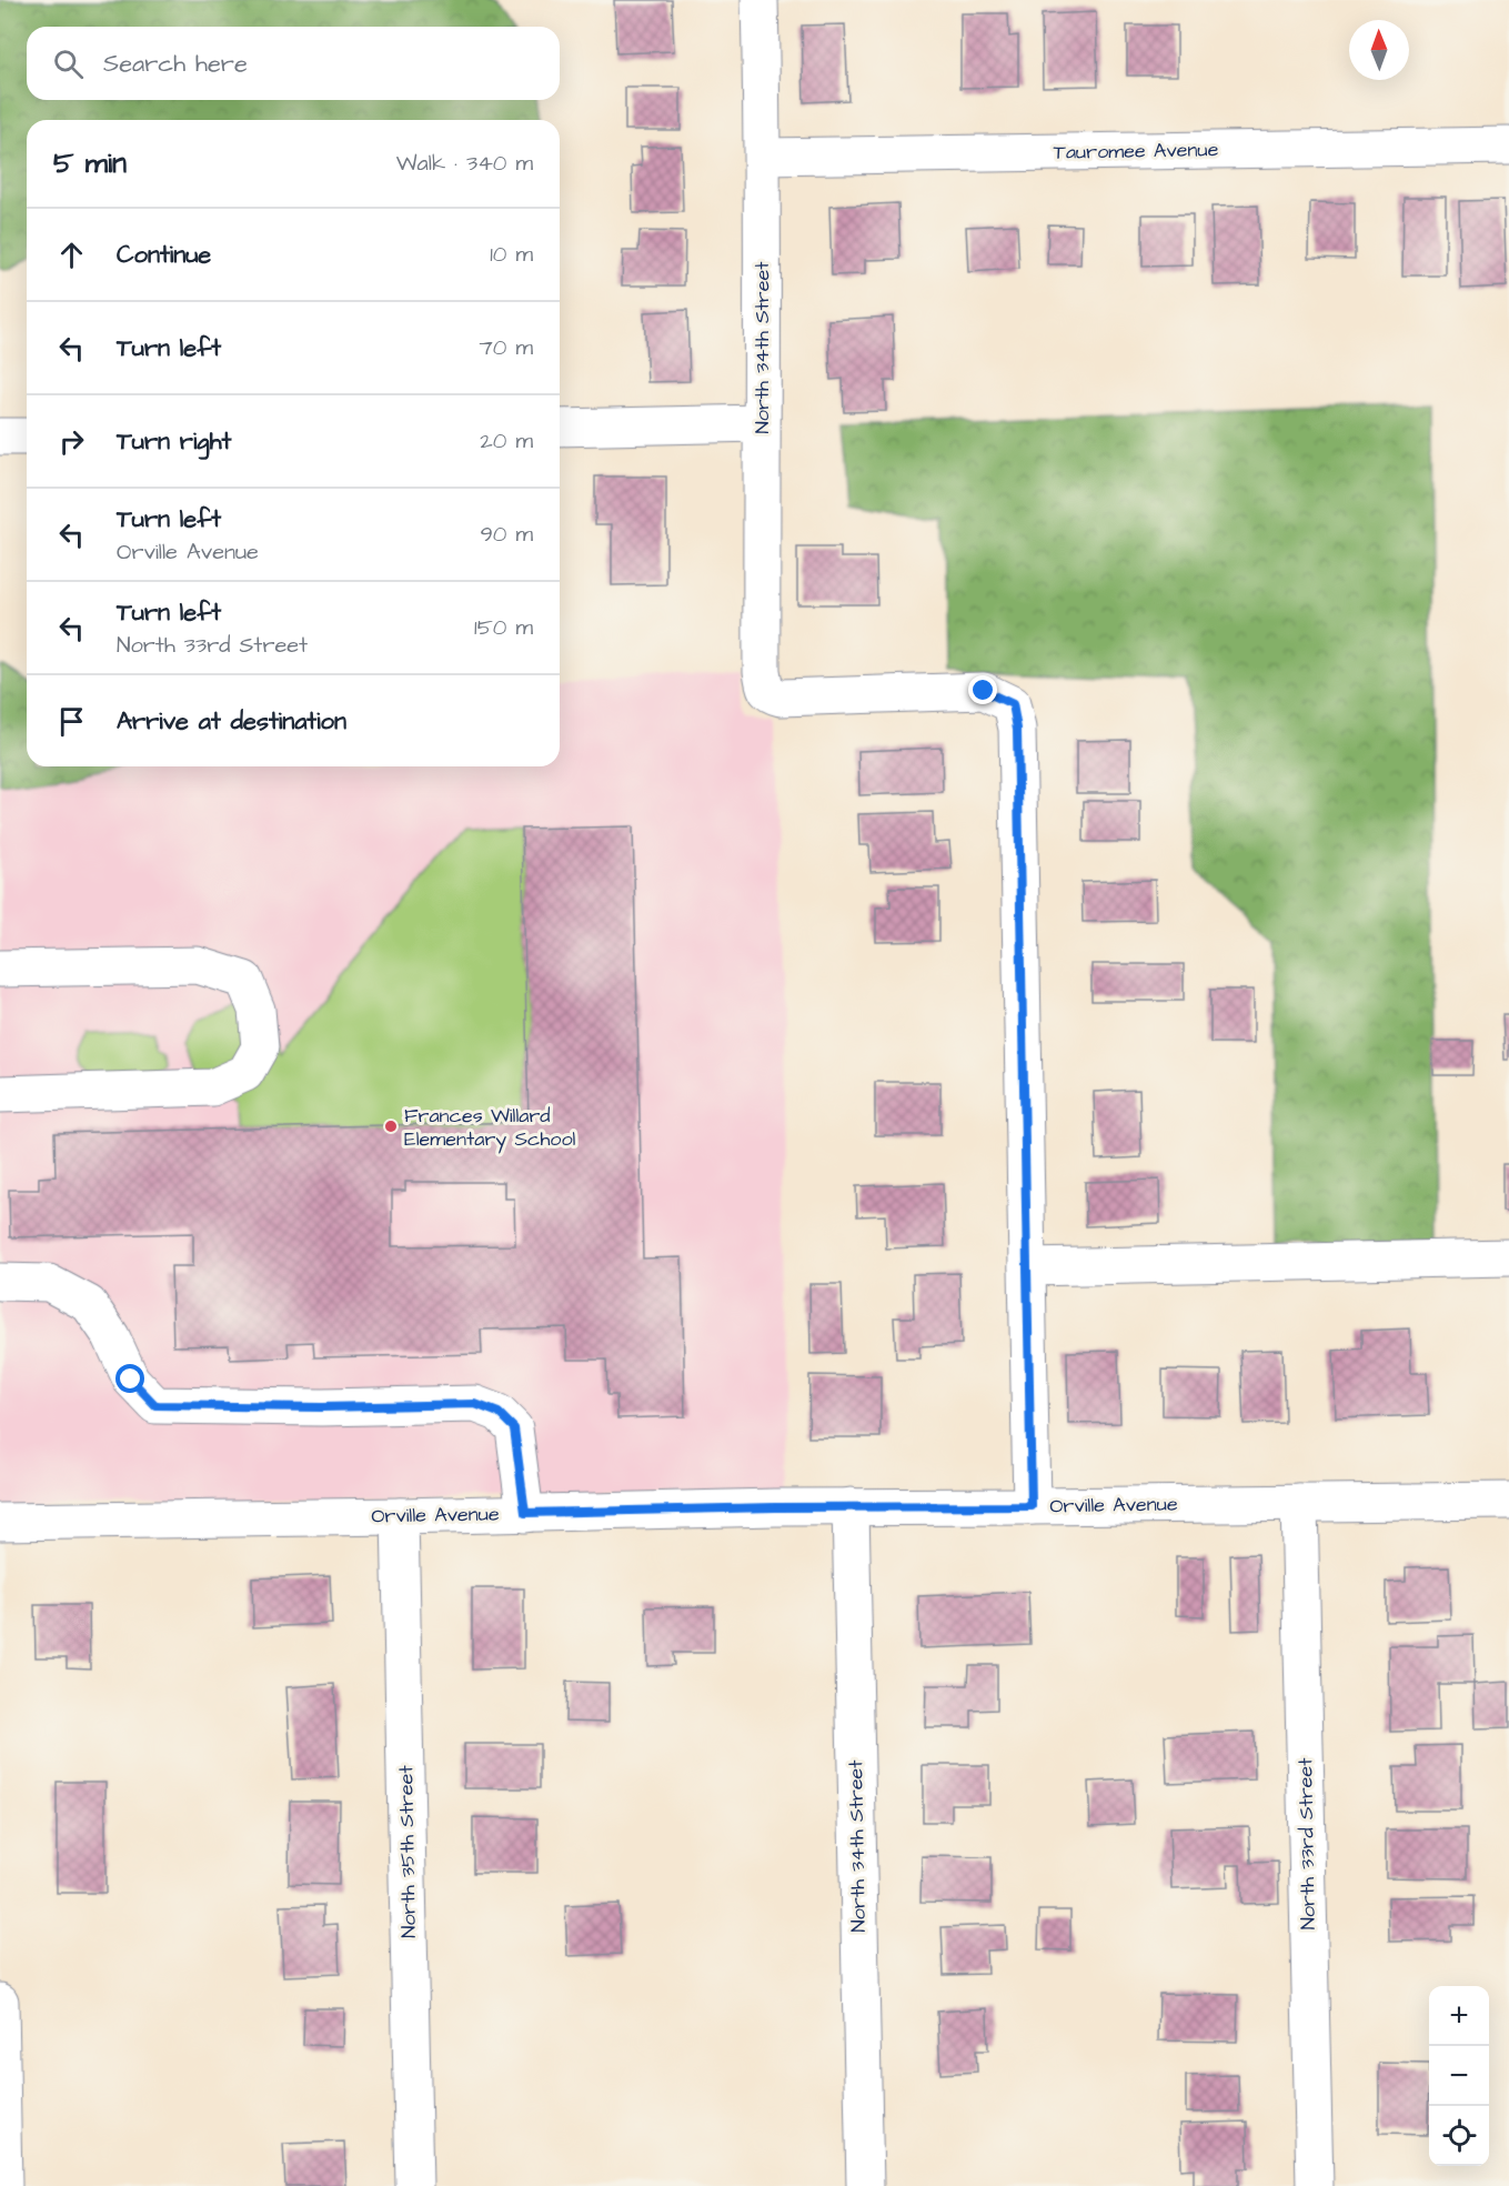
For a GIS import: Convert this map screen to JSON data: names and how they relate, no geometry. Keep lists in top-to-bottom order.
{
  "streets": {
    "street": [
      "Tauromee Avenue",
      "North 34th Street",
      "Orville Avenue",
      "North 33rd Street",
      "North 35th Street"
    ]
  },
  "crossings": [
    ["Tauromee Avenue", "North 34th Street"],
    ["North 34th Street", "Orville Avenue"],
    ["Orville Avenue", "North 33rd Street"],
    ["Orville Avenue", "North 35th Street"]
  ],
  "places": ["Frances Willard Elementary School"],
  "north": "top",
  "page": {
    "search": "Search here",
    "heading": ["5 min", "Walk · 340 m"],
    "list": [
      ["Continue", "10 m"],
      ["Turn left", "70 m"],
      ["Turn right", "20 m"],
      ["Turn left", "Orville Avenue", "90 m"],
      ["Turn left", "North 33rd Street", "150 m"],
      "Arrive at destination"
    ],
    "map_buttons": ["+", "−"]
  }
}
